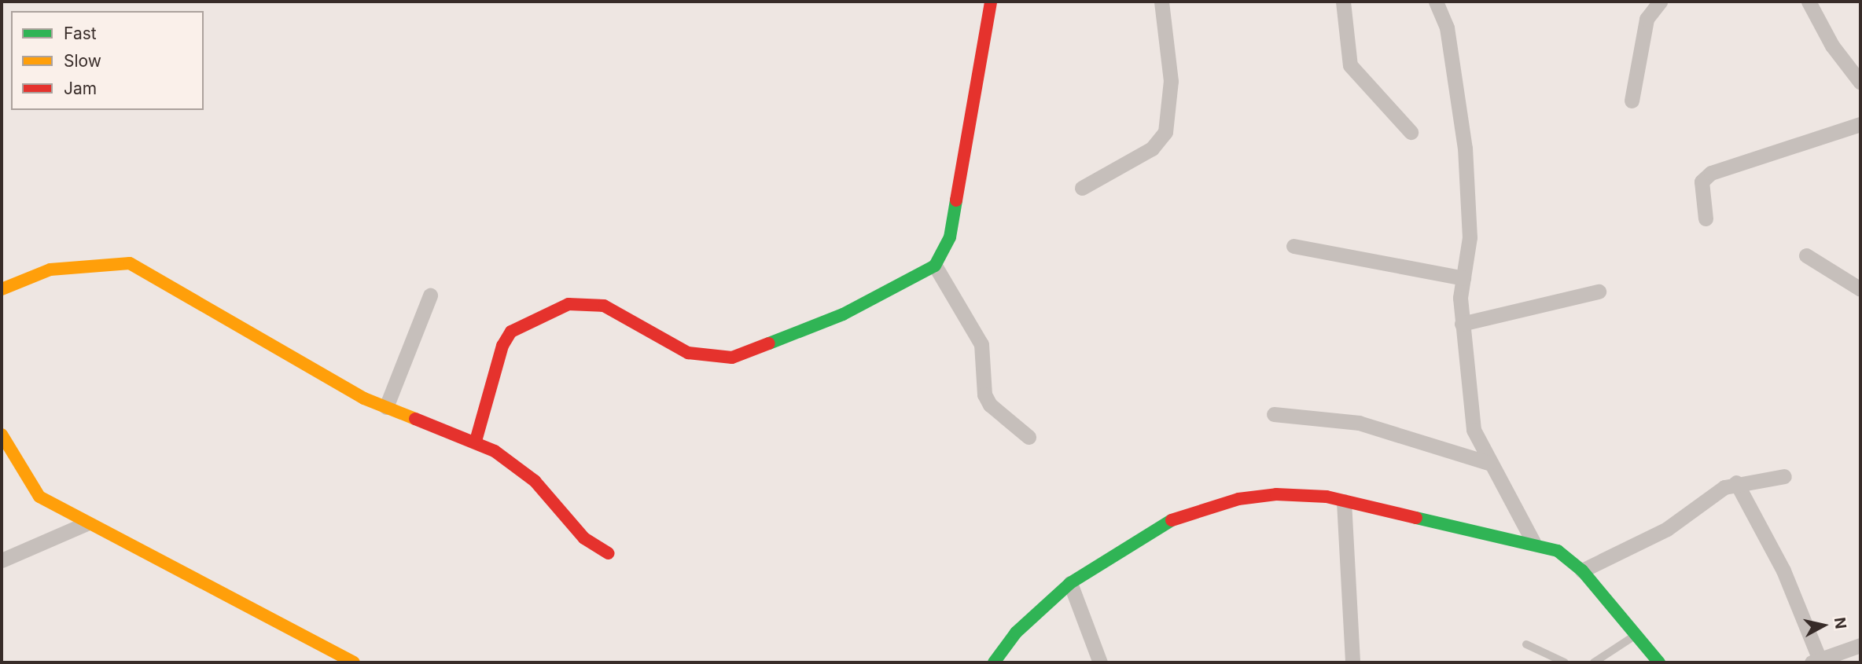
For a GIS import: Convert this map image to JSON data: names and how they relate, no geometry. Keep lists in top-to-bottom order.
{
  "legend": ["Fast", "Slow", "Jam"],
  "north": "right"
}
